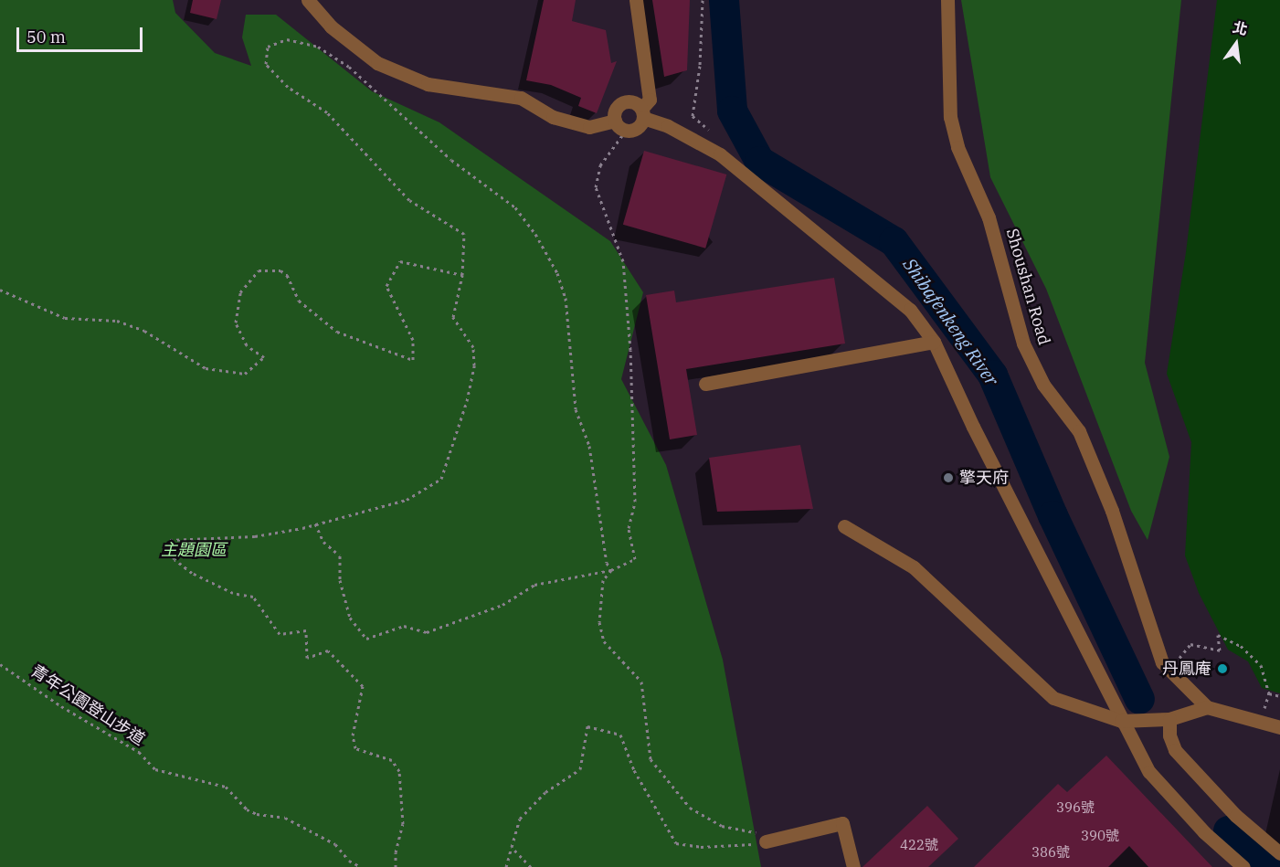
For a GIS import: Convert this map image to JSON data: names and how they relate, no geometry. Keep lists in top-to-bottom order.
{
  "streets": {
    "street": ["Shoushan Road"],
    "path": ["青年公園登山步道"]
  },
  "water": ["Shibafenkeng River"],
  "parks": ["主題園區"],
  "places": ["擎天府", "丹鳳庵"],
  "house_numbers": [
    "396號",
    "390號",
    "422號",
    "386號"
  ],
  "scale_bar": "50 m",
  "north": "top"
}
